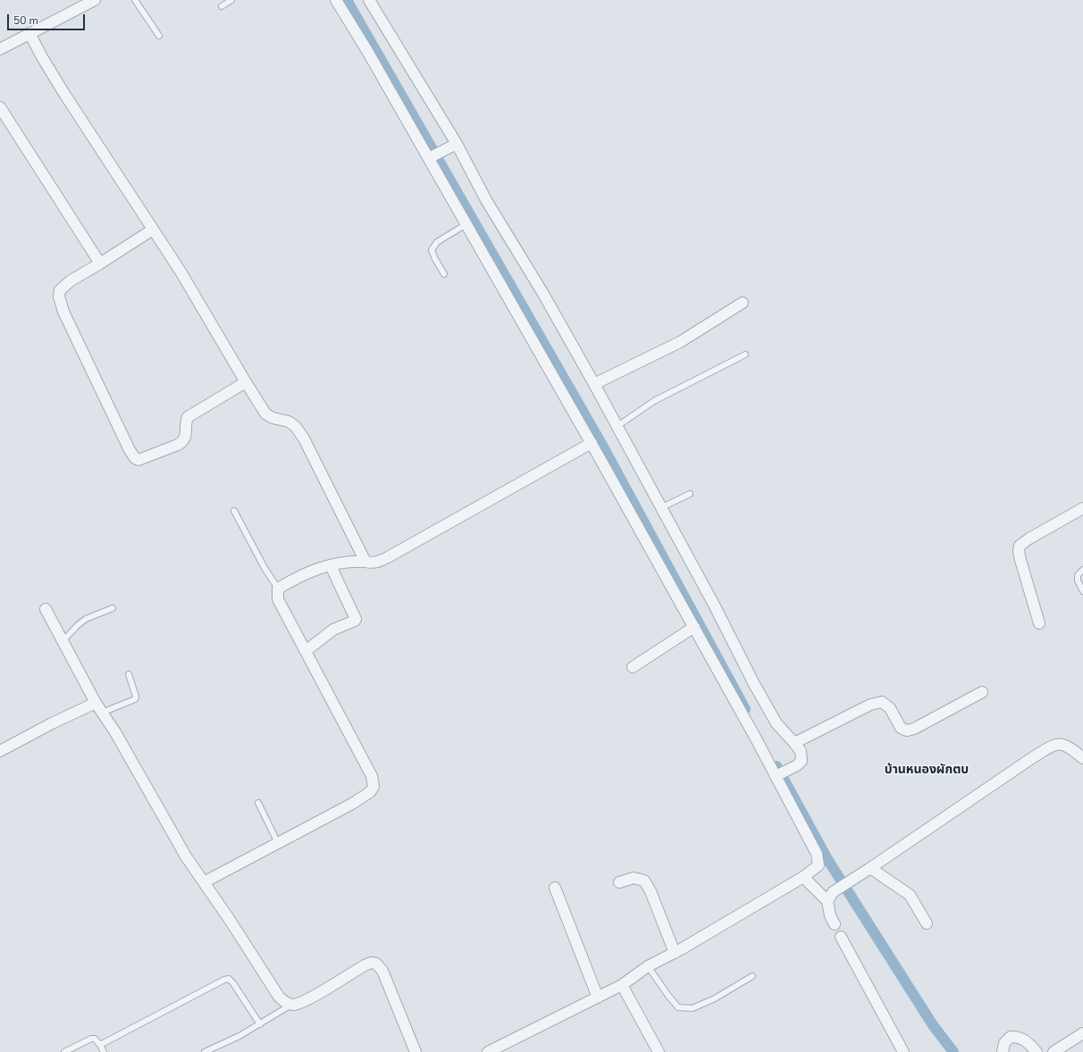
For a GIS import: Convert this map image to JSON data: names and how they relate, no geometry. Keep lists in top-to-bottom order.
{
  "districts": ["บ้านหนองผักตบ"],
  "scale_bar": "50 m"
}
